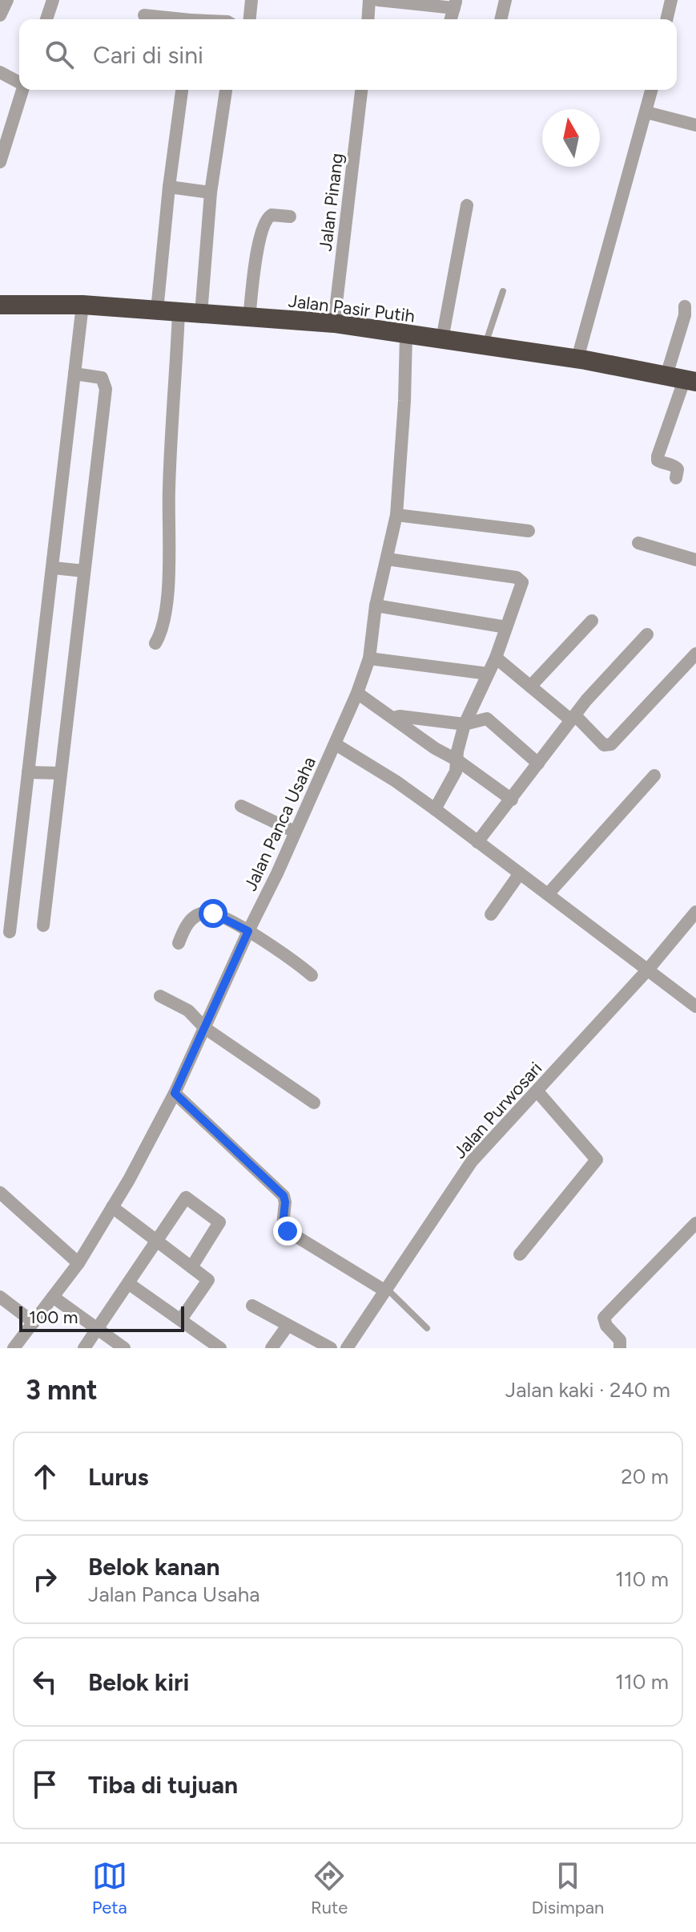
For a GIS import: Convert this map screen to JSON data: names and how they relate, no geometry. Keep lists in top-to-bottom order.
{
  "streets": {
    "highway": ["Jalan Pasir Putih"],
    "street": ["Jalan Pinang", "Jalan Panca Usaha", "Jalan Purwosari"]
  },
  "crossings": [
    ["Jalan Pinang", "Jalan Pasir Putih"],
    ["Jalan Pasir Putih", "Jalan Panca Usaha"]
  ],
  "scale_bar": "100 m",
  "north": "top",
  "page": {
    "search": "Cari di sini",
    "scale": "100 m",
    "heading": ["3 mnt", "Jalan kaki · 240 m"],
    "list": [
      ["Lurus", "20 m"],
      ["Belok kanan", "Jalan Panca Usaha", "110 m"],
      ["Belok kiri", "110 m"],
      "Tiba di tujuan"
    ],
    "nav": ["Peta", "Rute", "Disimpan"]
  }
}
